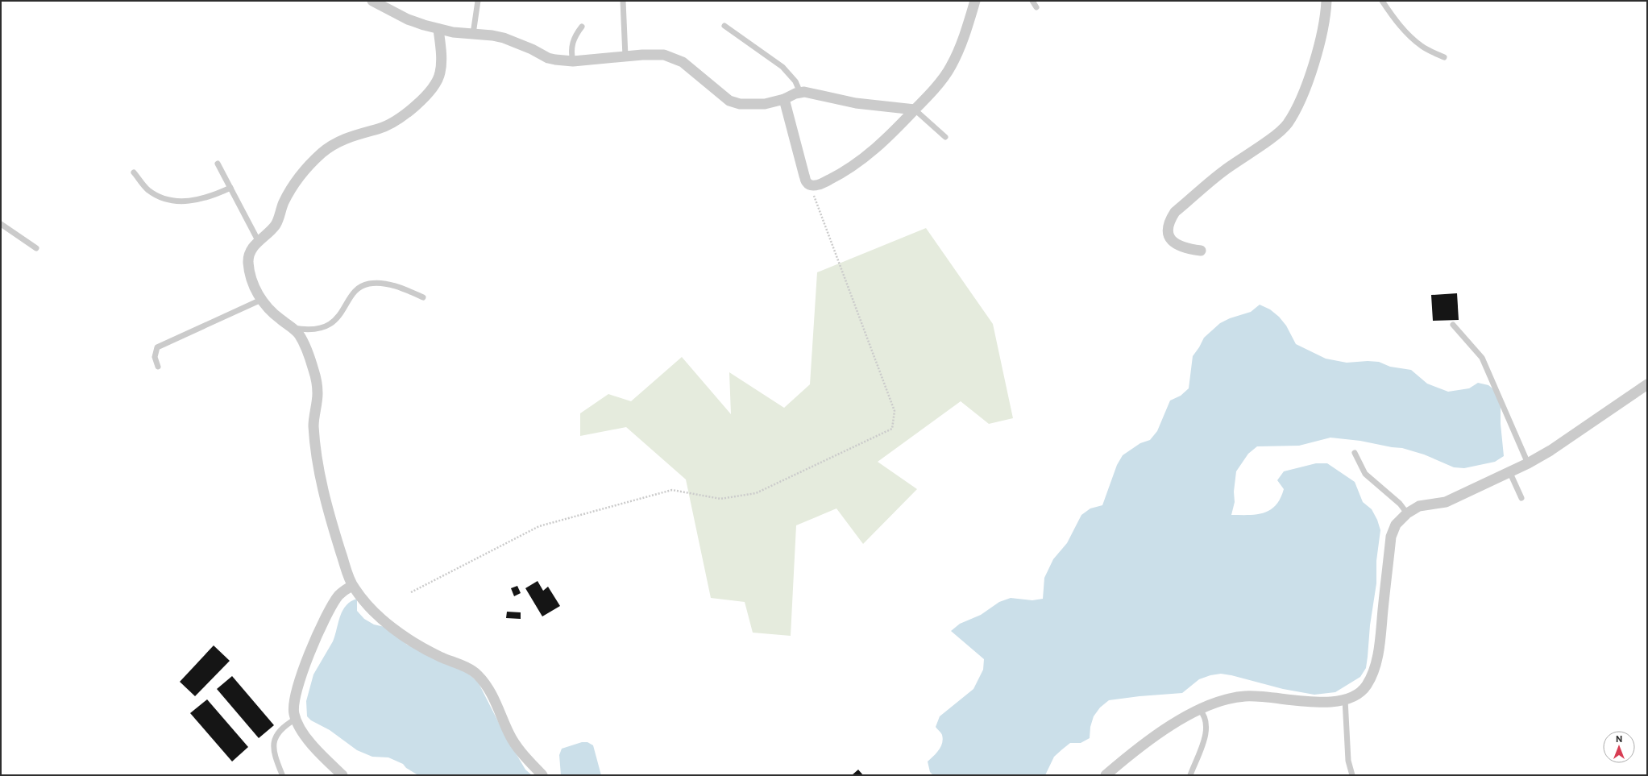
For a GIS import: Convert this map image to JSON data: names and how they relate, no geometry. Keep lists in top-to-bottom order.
{
  "north": "top"
}
